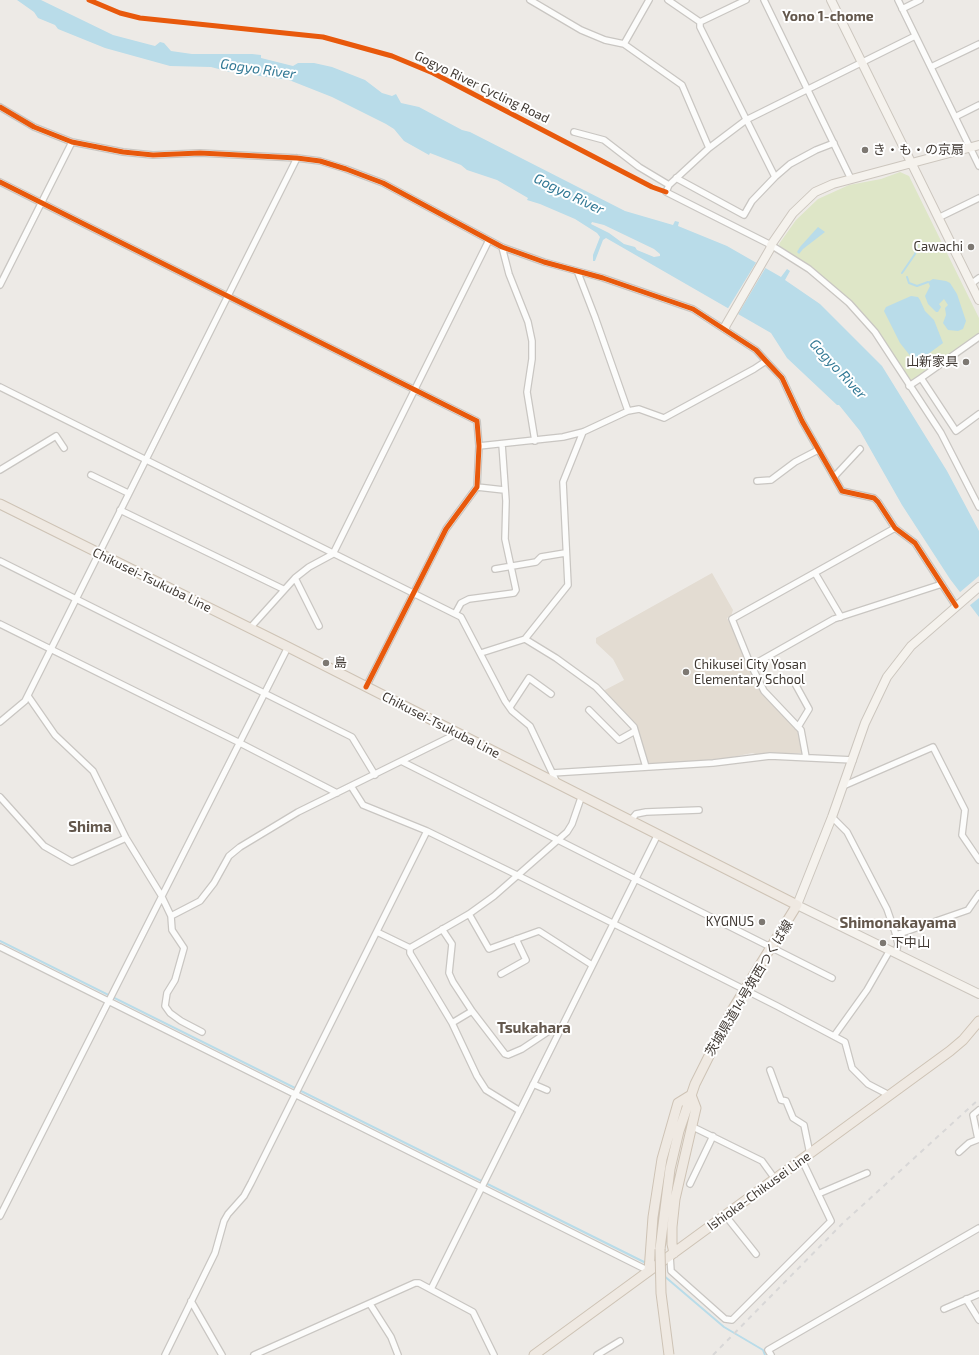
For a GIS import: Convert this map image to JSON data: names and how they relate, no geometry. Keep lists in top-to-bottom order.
{
  "streets": {
    "main road": ["Chikusei-Tsukuba Line", "茨城県道14号筑西つくば線", "Ishioka-Chikusei Line"],
    "cycle path": ["Gogyo River Cycling Road"]
  },
  "crossings": [
    ["Chikusei-Tsukuba Line", "茨城県道14号筑西つくば線"]
  ],
  "districts": [
    "Yono 1-chome",
    "Shima",
    "Shimonakayama",
    "Tsukahara"
  ],
  "water": ["Gogyo River"],
  "places": [
    "き・も・の京扇",
    "Cawachi",
    "山新家具",
    "島",
    "Chikusei City Yosan Elementary School",
    "KYGNUS",
    "下中山"
  ]
}
